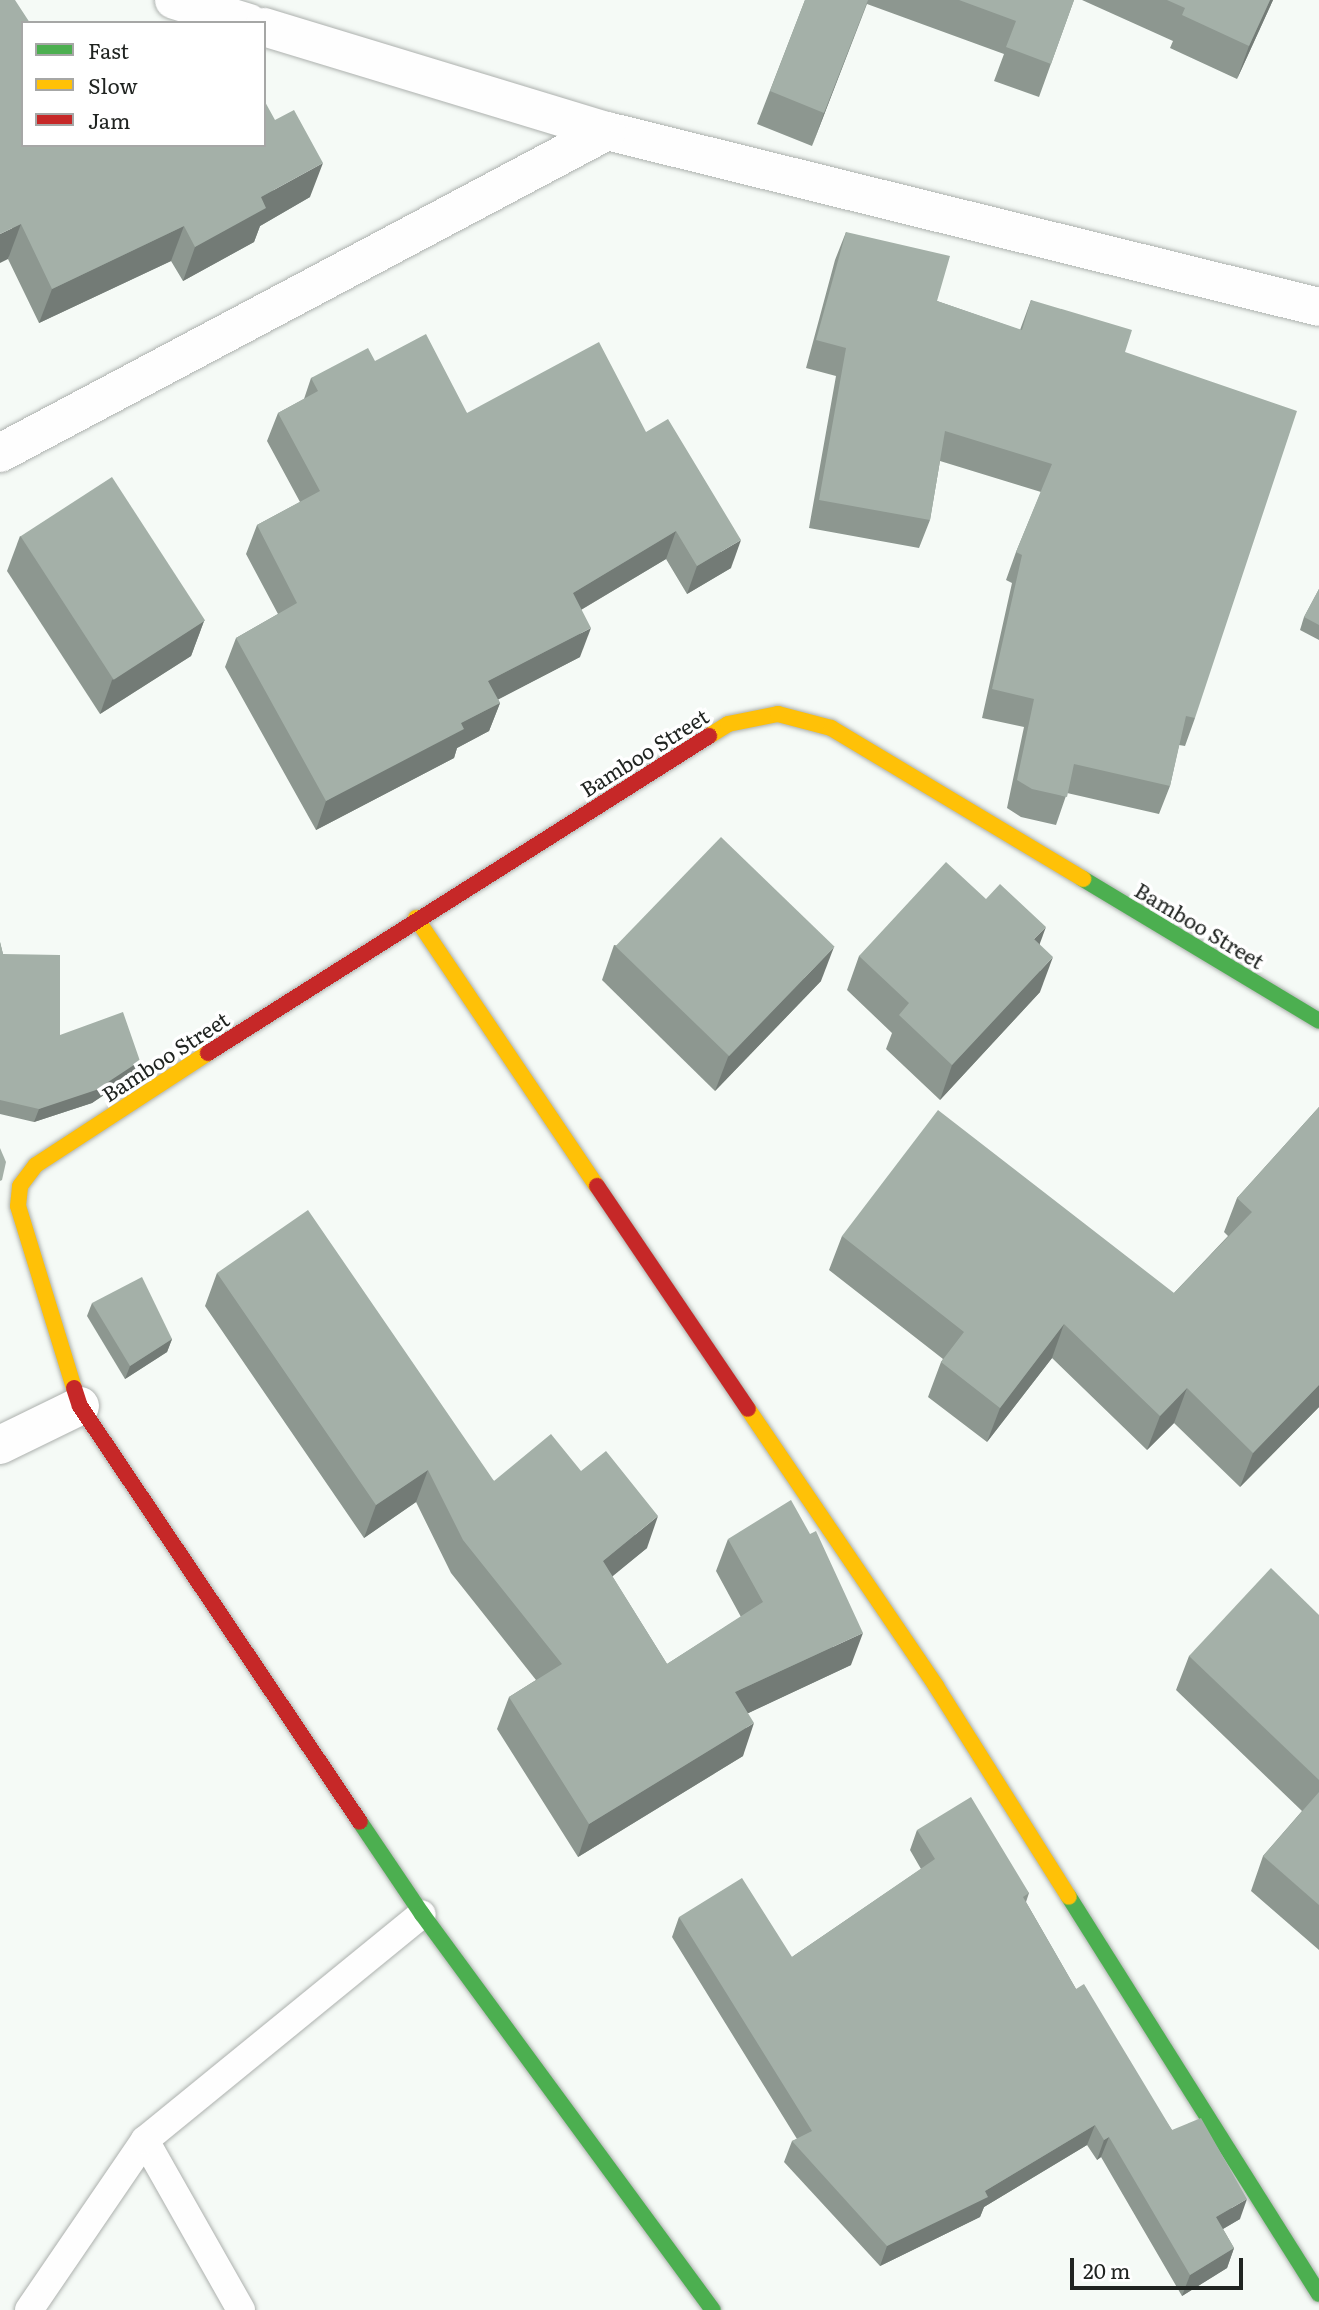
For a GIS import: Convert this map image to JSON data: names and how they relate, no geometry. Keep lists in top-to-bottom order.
{
  "streets": {
    "street": ["Bamboo Street"]
  },
  "legend": ["Fast", "Slow", "Jam"],
  "scale_bar": "20 m"
}
